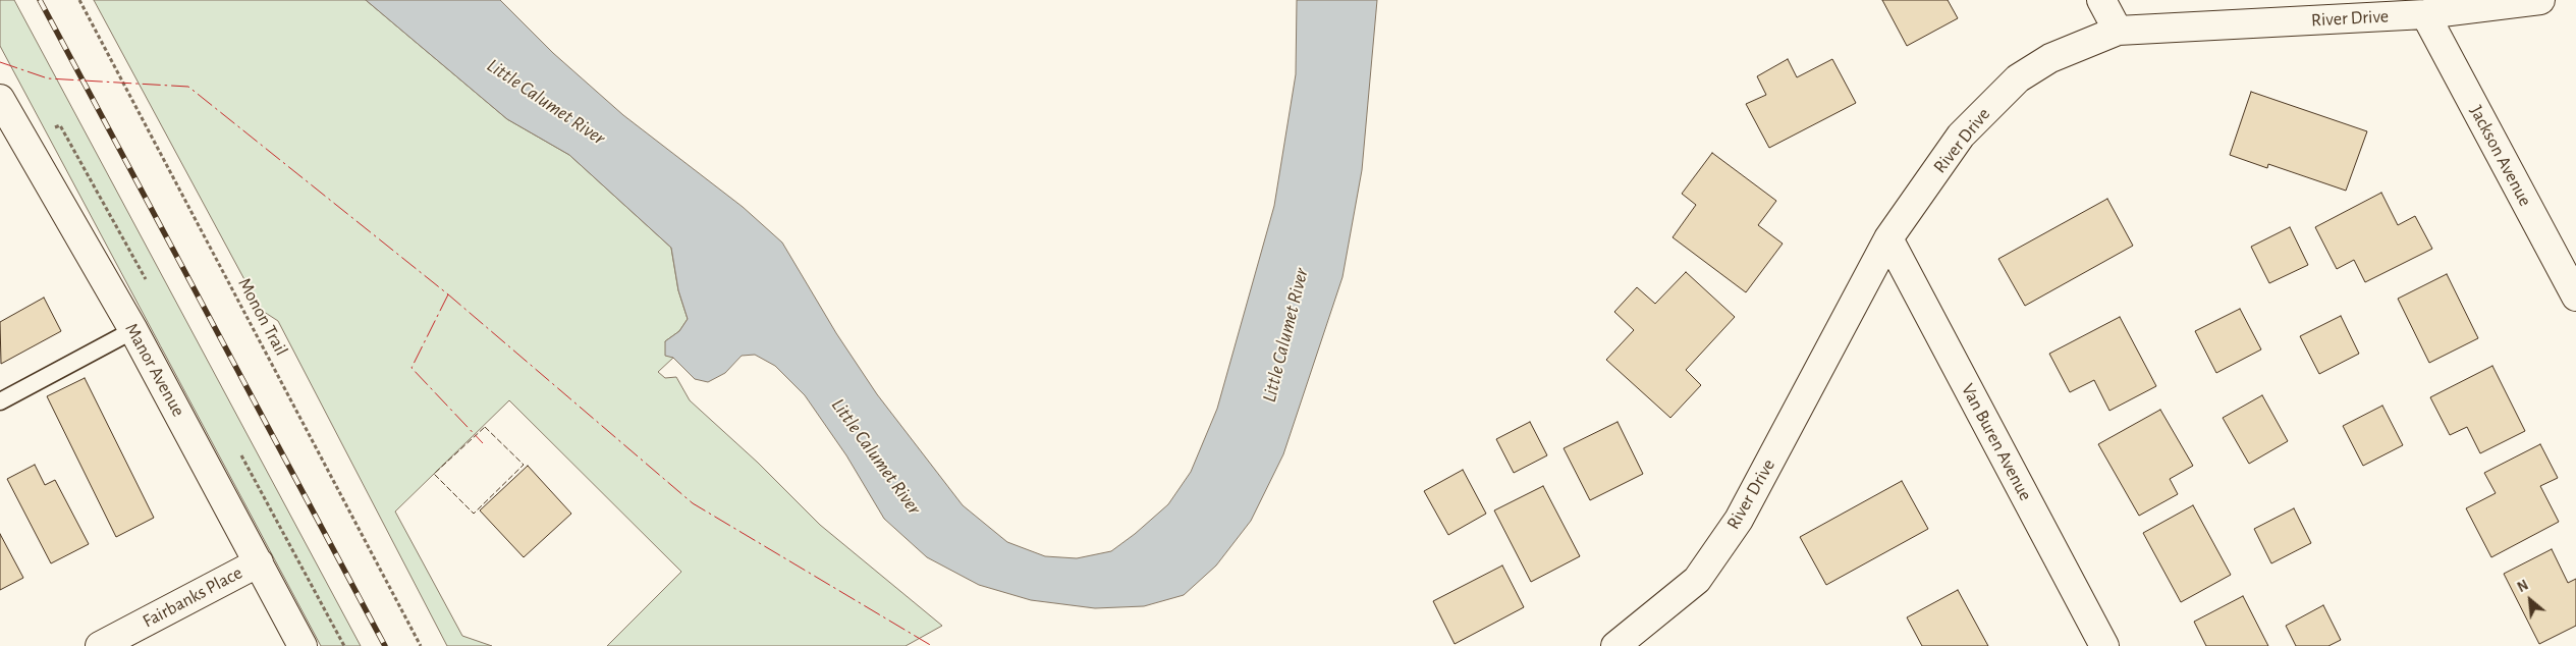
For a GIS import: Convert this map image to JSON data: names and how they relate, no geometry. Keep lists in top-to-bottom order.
{
  "streets": {
    "street": [
      "River Drive",
      "Jackson Avenue",
      "Manor Avenue",
      "Van Buren Avenue",
      "Fairbanks Place"
    ],
    "path": ["Monon Trail"]
  },
  "crossings": [
    ["River Drive", "Jackson Avenue"],
    ["River Drive", "Van Buren Avenue"],
    ["Manor Avenue", "Fairbanks Place"]
  ],
  "water": ["Little Calumet River"],
  "north": "top left"
}
